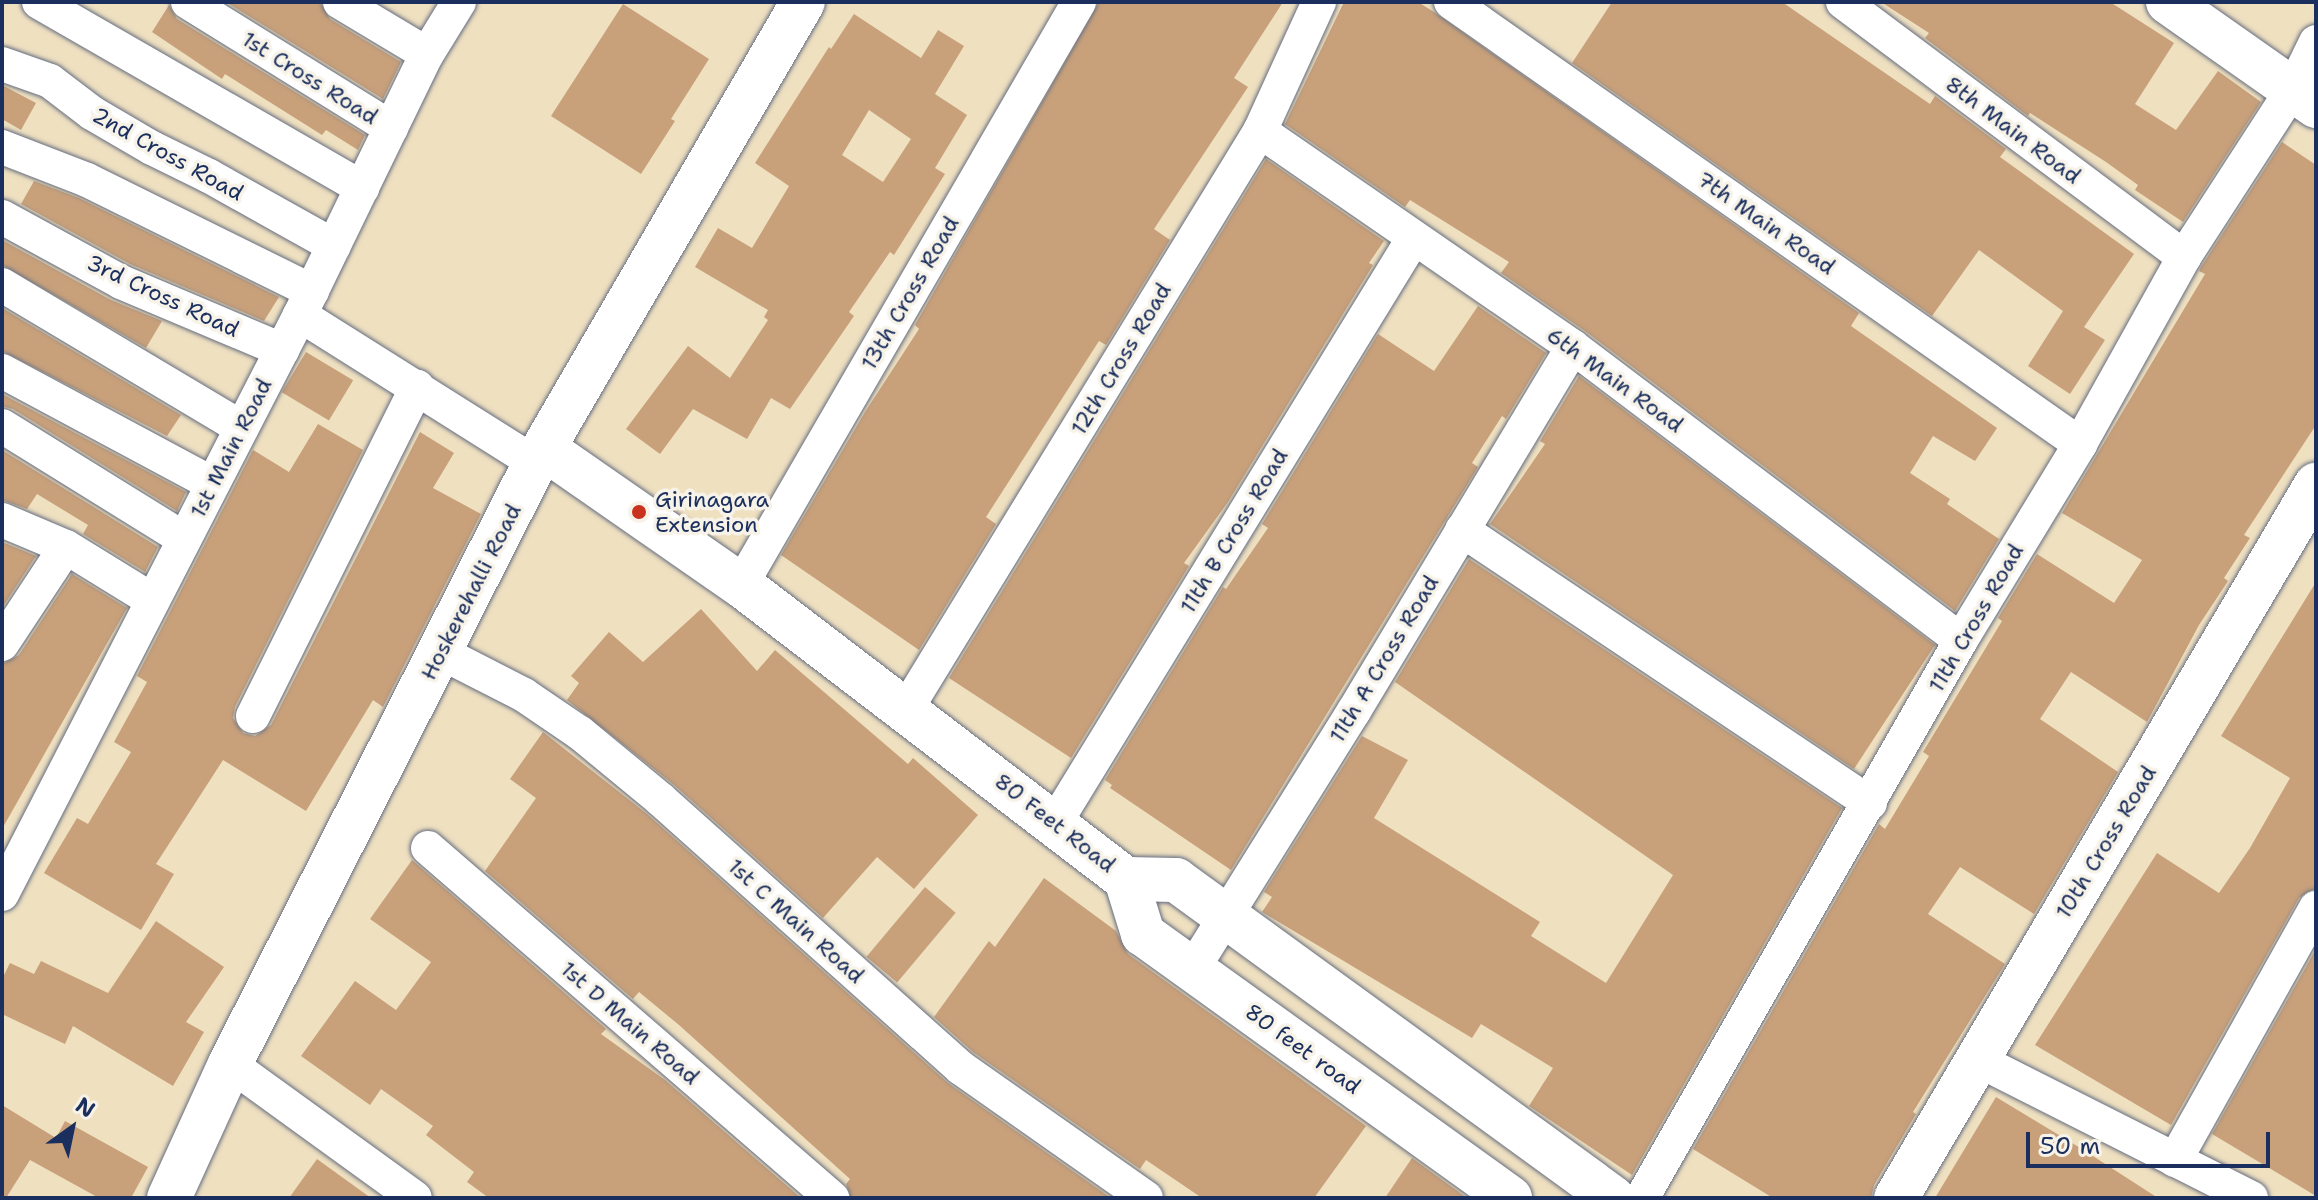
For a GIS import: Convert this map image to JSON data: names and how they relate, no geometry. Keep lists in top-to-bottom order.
{
  "streets": {
    "street": [
      "1st Cross Road",
      "8th Main Road",
      "2nd Cross Road",
      "7th Main Road",
      "13th Cross Road",
      "3rd Cross Road",
      "12th Cross Road",
      "6th Main Road",
      "1st Main Road",
      "11th B Cross Road",
      "Hoskerehalli Road",
      "11th Cross Road",
      "11th A Cross Road",
      "80 Feet Road",
      "10th Cross Road",
      "1st C Main Road",
      "1st D Main Road",
      "80 feet road"
    ]
  },
  "crossings": [
    ["1st Cross Road", "1st Main Road"],
    ["8th Main Road", "11th Cross Road"],
    ["2nd Cross Road", "1st Main Road"],
    ["7th Main Road", "11th Cross Road"],
    ["13th Cross Road", "80 Feet Road"],
    ["3rd Cross Road", "1st Main Road"],
    ["12th Cross Road", "6th Main Road"],
    ["12th Cross Road", "80 Feet Road"],
    ["6th Main Road", "11th B Cross Road"],
    ["6th Main Road", "11th Cross Road"],
    ["6th Main Road", "11th A Cross Road"],
    ["11th B Cross Road", "80 Feet Road"],
    ["Hoskerehalli Road", "80 Feet Road"],
    ["Hoskerehalli Road", "1st C Main Road"],
    ["11th A Cross Road", "80 Feet Road"],
    ["11th A Cross Road", "80 feet road"],
    ["80 Feet Road", "80 feet road"]
  ],
  "places": ["Girinagara Extension"],
  "scale_bar": "50 m",
  "north": "top right"
}
